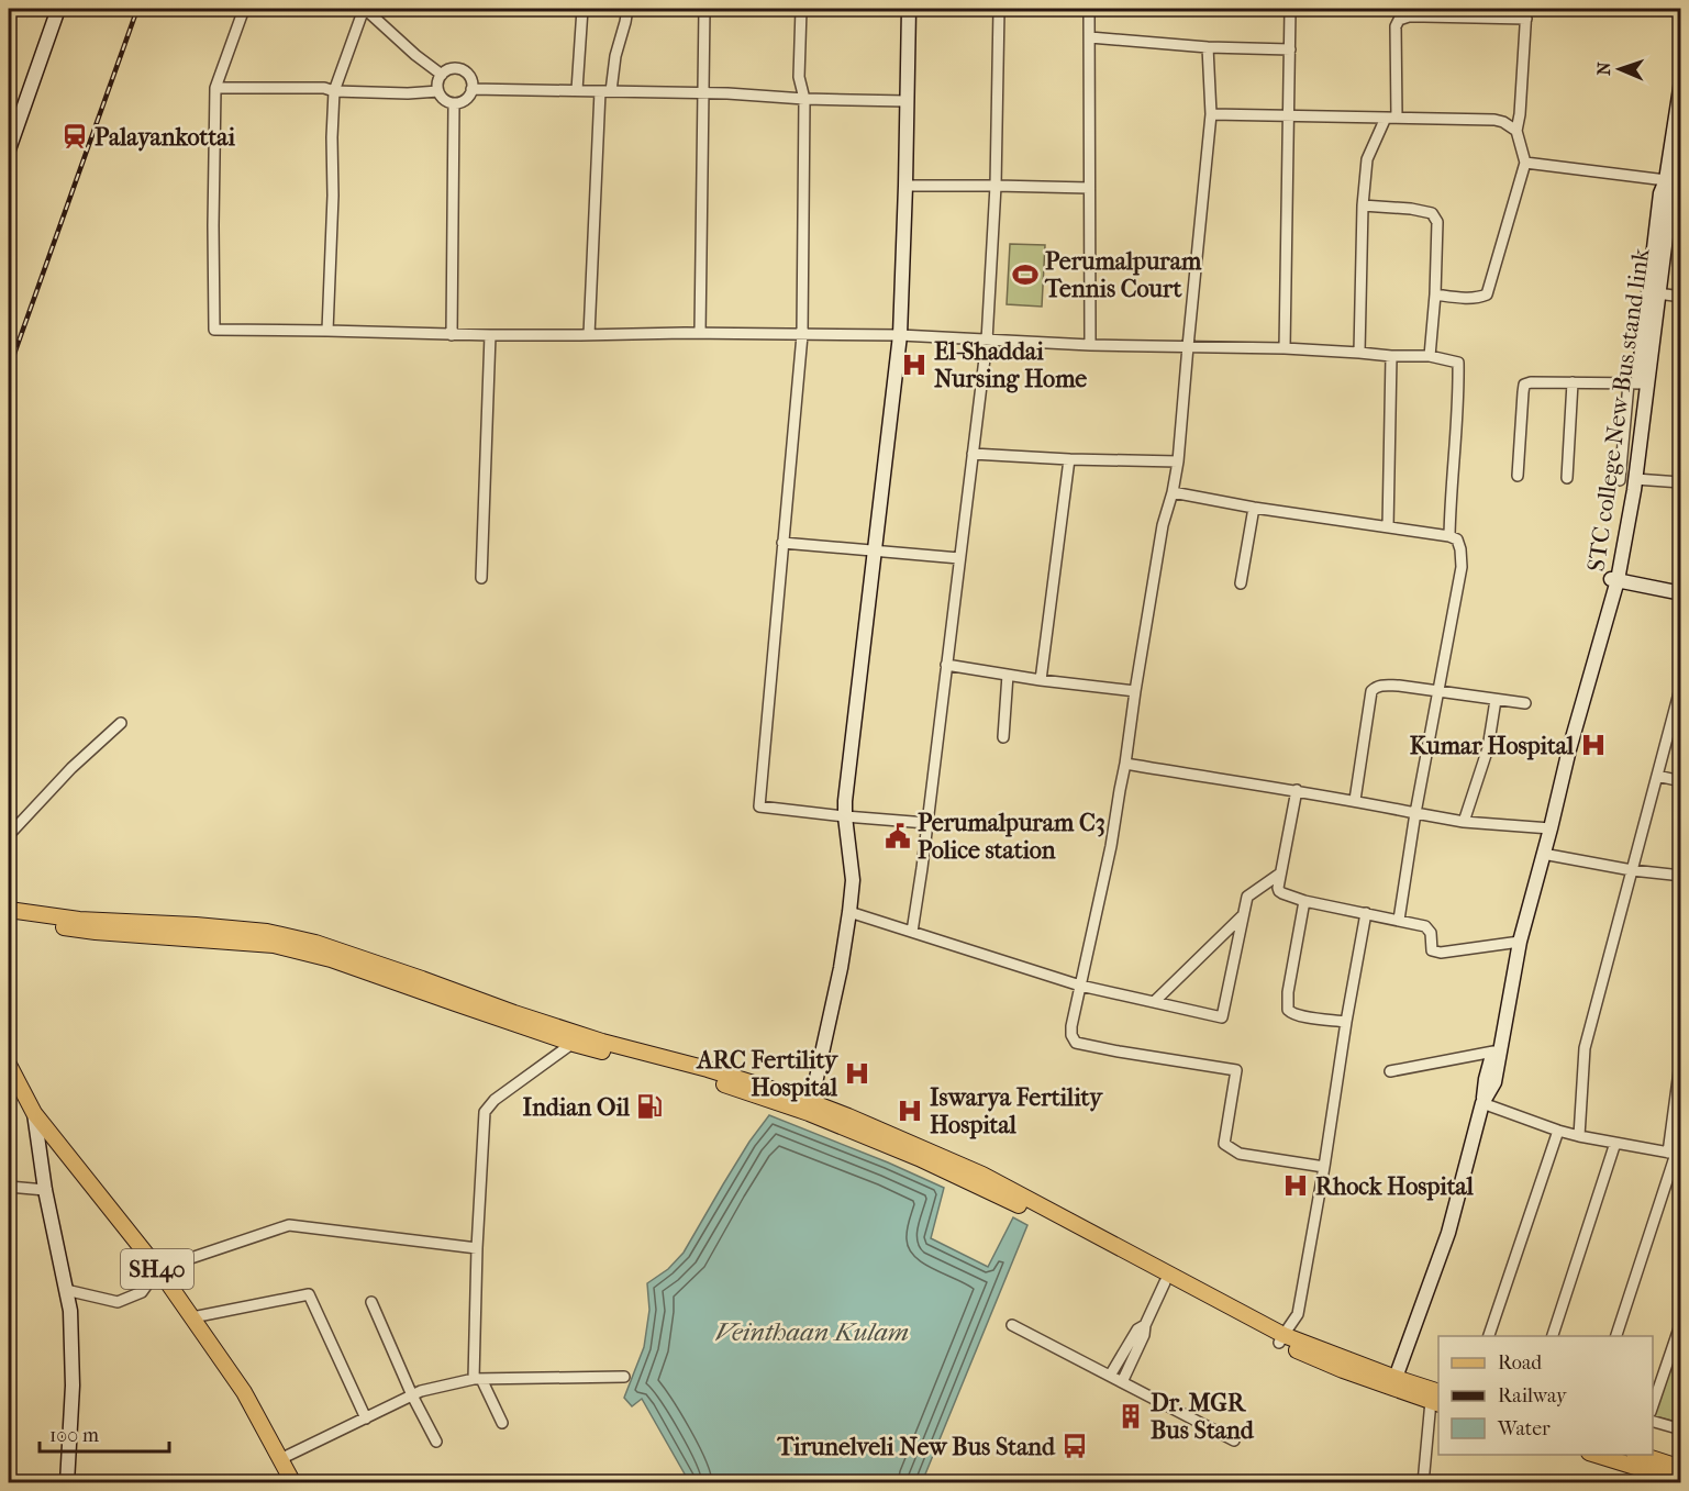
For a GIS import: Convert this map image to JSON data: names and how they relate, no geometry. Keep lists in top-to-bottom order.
{
  "streets": {
    "main road": ["SH40"],
    "street": ["STC college New Bus stand link"]
  },
  "water": ["Veinthaan Kulam"],
  "places": {
    "station": ["Palayankottai"],
    "sports": ["Perumalpuram Tennis Court"],
    "hospital": [
      "El-Shaddai Nursing Home",
      "Kumar Hospital",
      "ARC Fertility Hospital",
      "Iswarya Fertility Hospital",
      "Rhock Hospital"
    ],
    "public building": ["Perumalpuram C3 Police station"],
    "fuel station": ["Indian Oil"],
    "building": ["Dr. MGR Bus Stand"],
    "bus stop": ["Tirunelveli New Bus Stand"]
  },
  "legend": ["Road", "Railway", "Water"],
  "scale_bar": "100 m",
  "north": "left"
}
